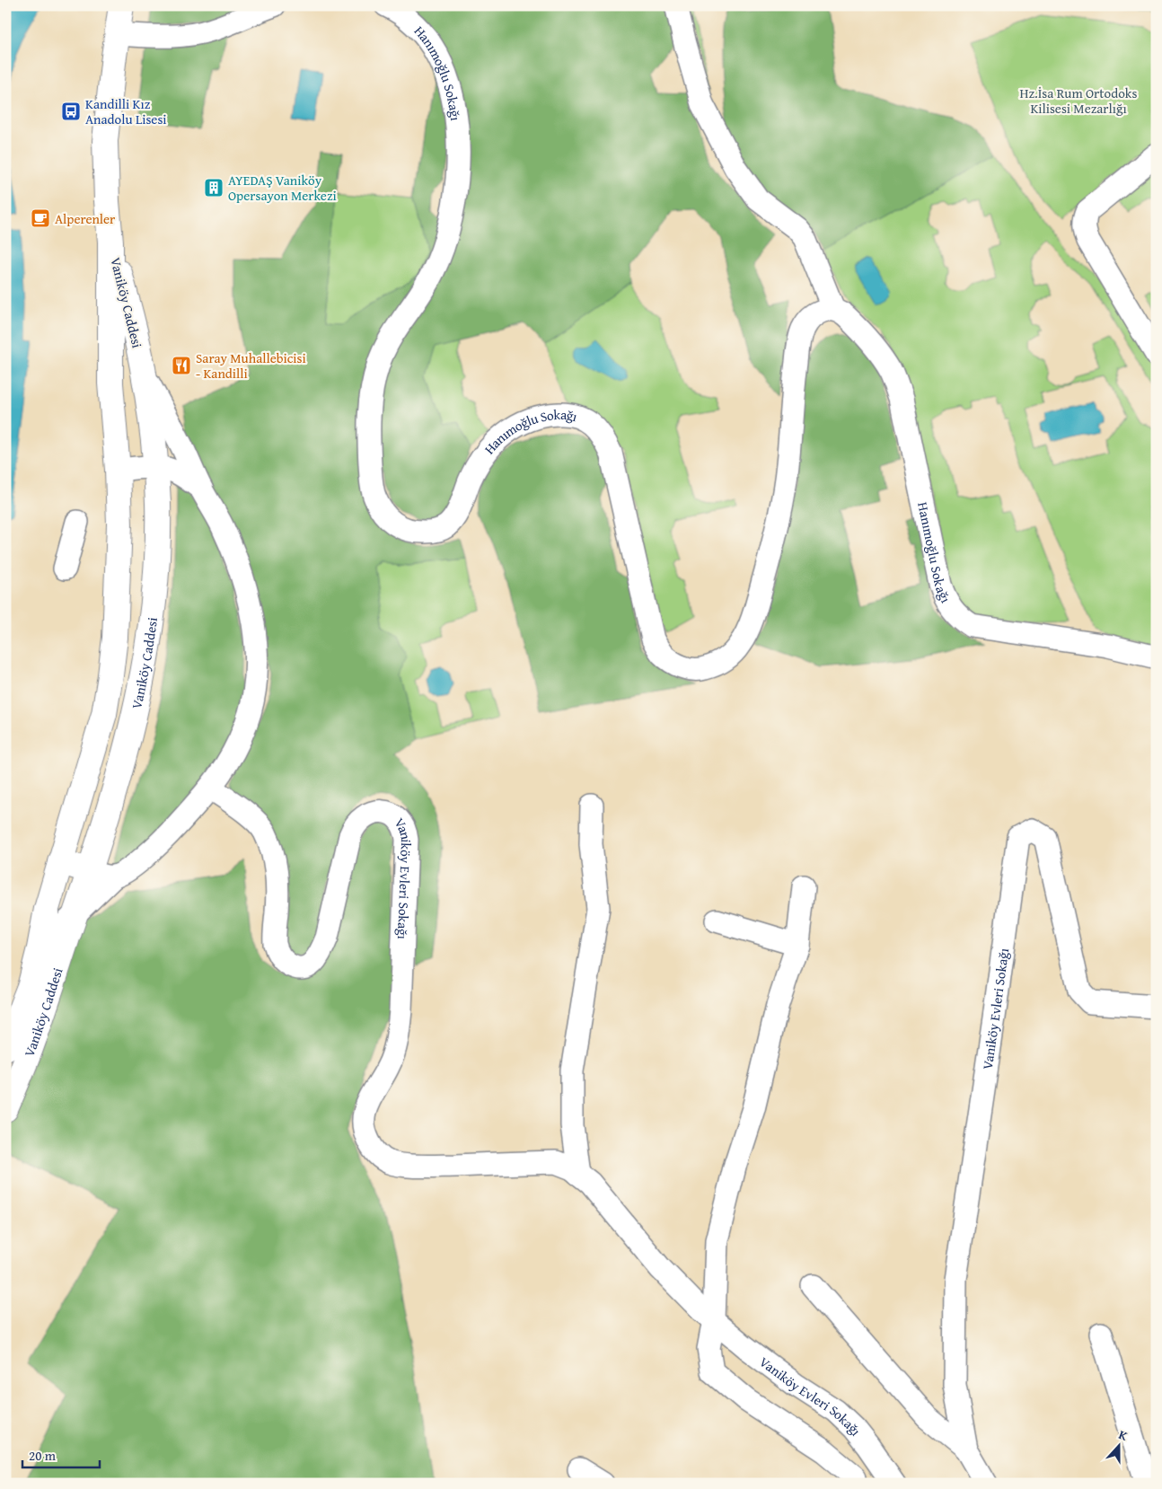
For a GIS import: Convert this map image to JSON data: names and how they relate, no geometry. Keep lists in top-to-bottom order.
{
  "streets": {
    "main road": ["Vaniköy Caddesi"],
    "street": ["Hanımoğlu Sokağı", "Vaniköy Evleri Sokağı"]
  },
  "parks": ["Hz.İsa Rum Ortodoks Kilisesi Mezarlığı"],
  "places": {
    "bus stop": ["Kandilli Kız Anadolu Lisesi"],
    "building": ["AYEDAŞ Vaniköy Opersayon Merkezi"],
    "cafe": ["Alperenler"],
    "restaurant": ["Saray Muhallebicisi - Kandilli"]
  },
  "scale_bar": "20 m",
  "north": "top"
}
